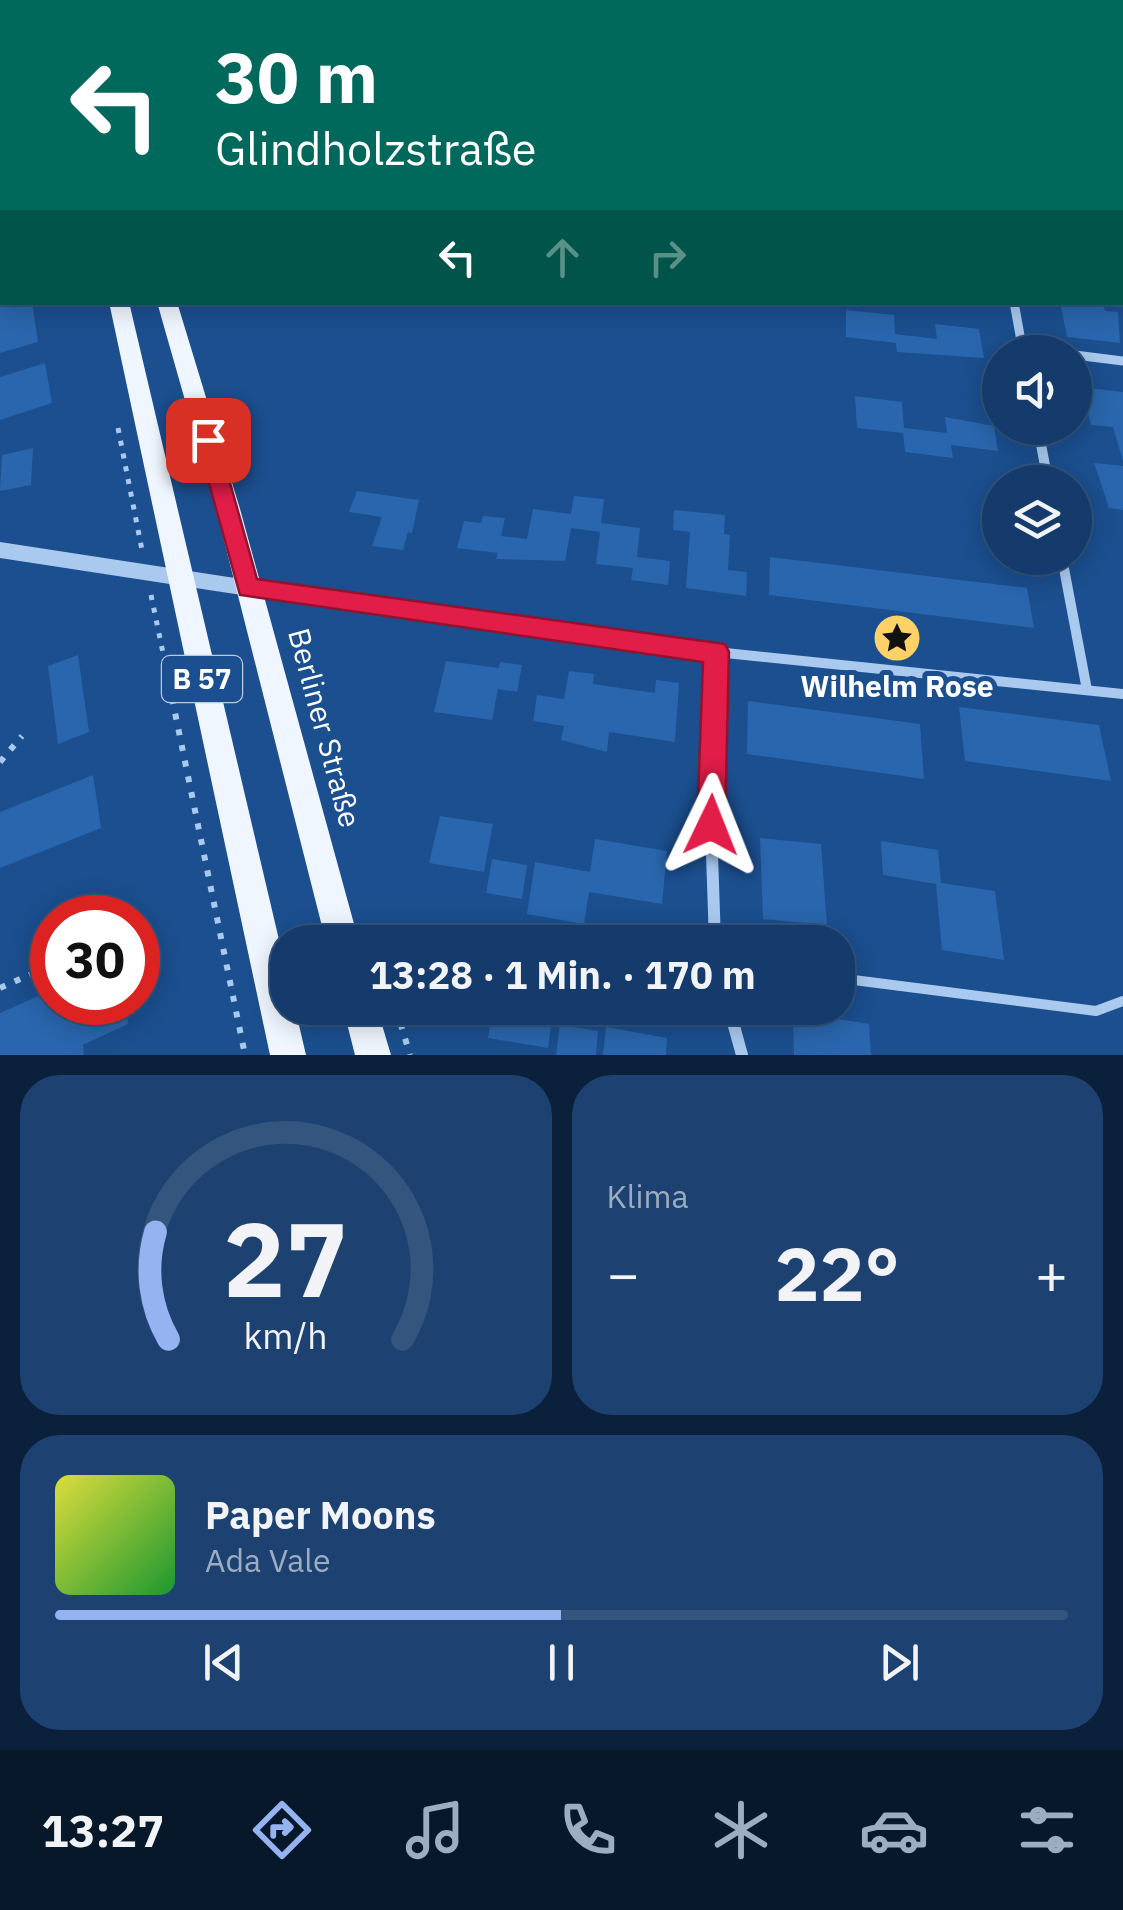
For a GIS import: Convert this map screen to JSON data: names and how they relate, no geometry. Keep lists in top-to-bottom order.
{
  "streets": {
    "main road": ["B 57", "Berliner Straße"]
  },
  "places": {
    "place": ["Wilhelm Rose"]
  },
  "page": {
    "turn": ["30 m", "Glindholzstraße"],
    "limit": "30",
    "trip": "13:28 · 1 Min. · 170 m",
    "tile": "Klima",
    "heat": ["−", "22°", "+"],
    "song": ["Paper Moons", "Ada Vale"],
    "tabs": "13:27",
    "gauge": ["27", "km/h"]
  }
}
